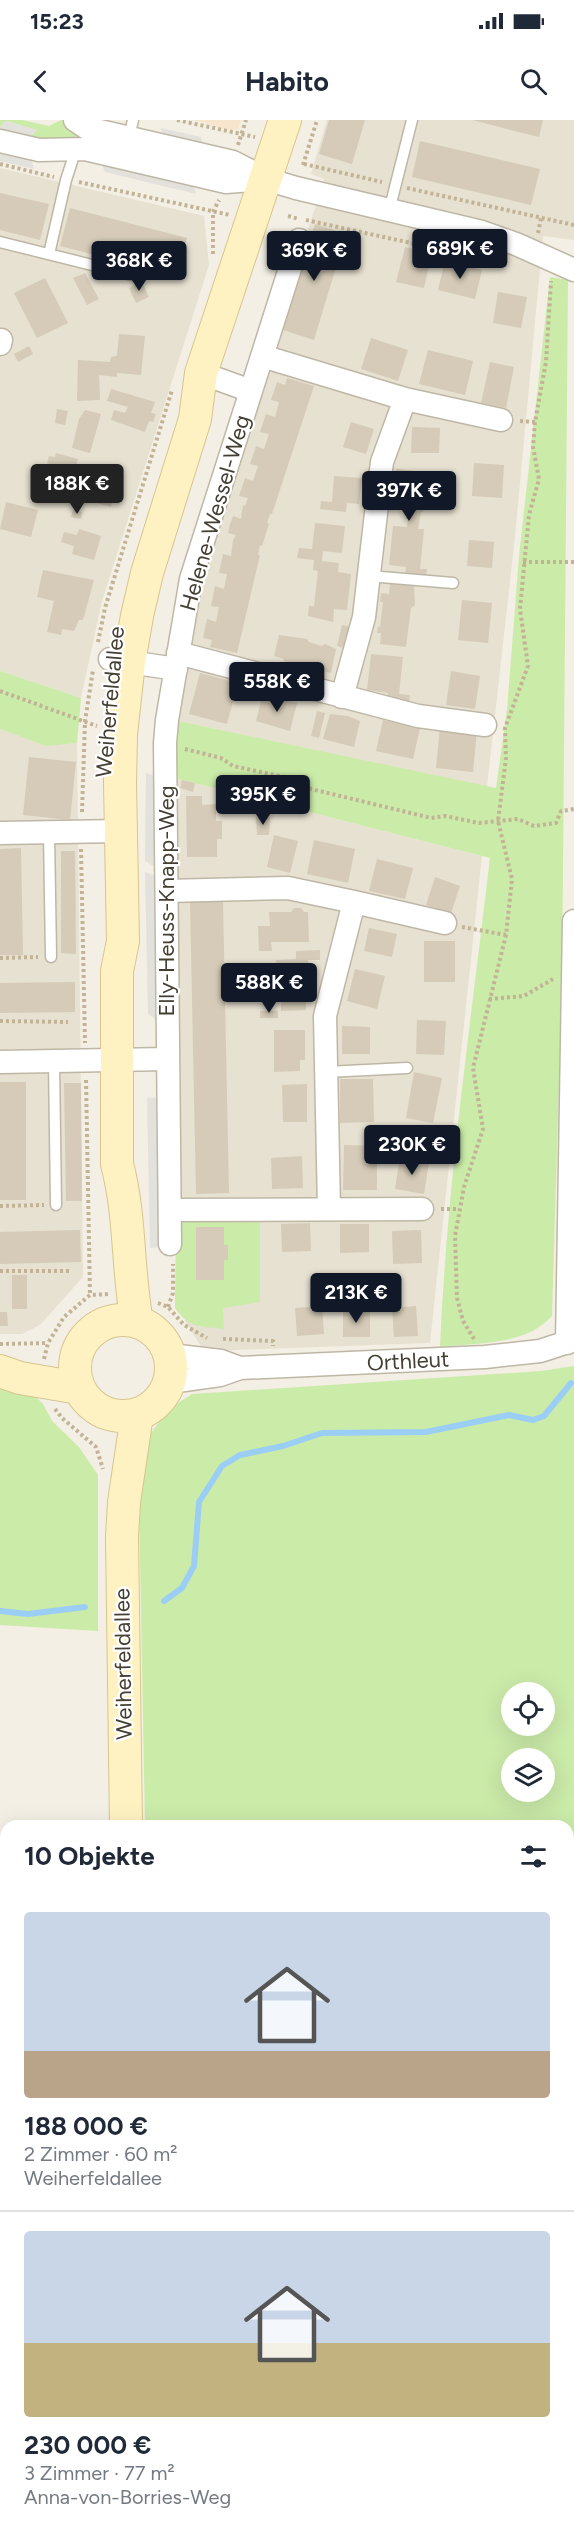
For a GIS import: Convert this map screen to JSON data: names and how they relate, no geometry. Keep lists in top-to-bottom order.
{
  "streets": {
    "main road": ["Weiherfeldallee"],
    "street": ["Helene-Wessel-Weg", "Elly-Heuss-Knapp-Weg", "Orthleut"]
  },
  "crossings": [
    ["Helene-Wessel-Weg", "Weiherfeldallee"],
    ["Helene-Wessel-Weg", "Elly-Heuss-Knapp-Weg"],
    ["Weiherfeldallee", "Orthleut"]
  ],
  "page": {
    "status": "15:23",
    "header": "Habito",
    "price": [
      "689K €",
      "369K €",
      "368K €",
      "188K €",
      "397K €",
      "558K €",
      "395K €",
      "588K €",
      "230K €",
      "213K €"
    ],
    "heading": "10 Objekte",
    "list": [
      {
        "name": "188 000 €",
        "note": "2 Zimmer · 60 m² · Weiherfeldallee"
      },
      {
        "name": "230 000 €",
        "note": "3 Zimmer · 77 m² · Anna-von-Borries-Weg"
      }
    ]
  }
}
